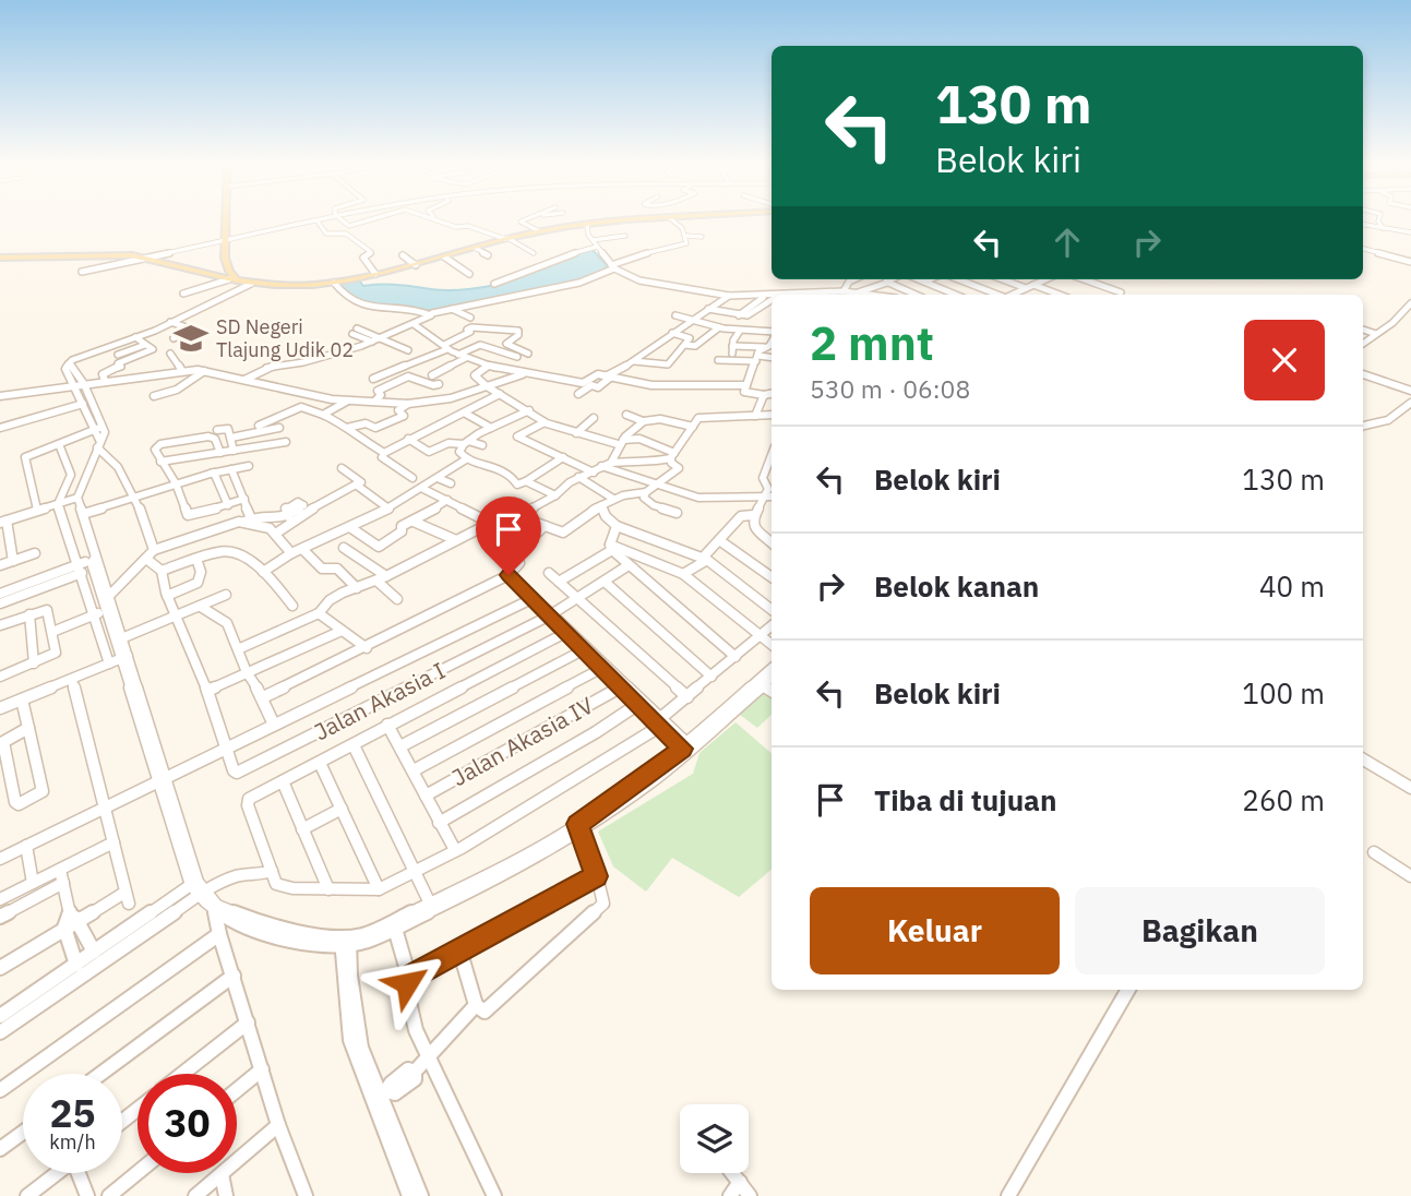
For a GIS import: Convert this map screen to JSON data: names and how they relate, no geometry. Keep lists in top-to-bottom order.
{
  "streets": {
    "street": ["Jalan Akasia I", "Jalan Akasia IV"]
  },
  "places": {
    "school or university": ["SD Negeri Tlajung Udik 02"]
  },
  "page": {
    "turn": ["130 m", "Belok kiri"],
    "heading": ["2 mnt", "530 m · 06:08"],
    "list": [
      {
        "name": "Belok kiri",
        "value": "130 m"
      },
      {
        "name": "Belok kanan",
        "value": "40 m"
      },
      {
        "name": "Belok kiri",
        "value": "100 m"
      },
      {
        "name": "Tiba di tujuan",
        "value": "260 m"
      }
    ],
    "buttons": ["Keluar", "Bagikan"],
    "speed": "25 km/h",
    "limit": "30"
  }
}
